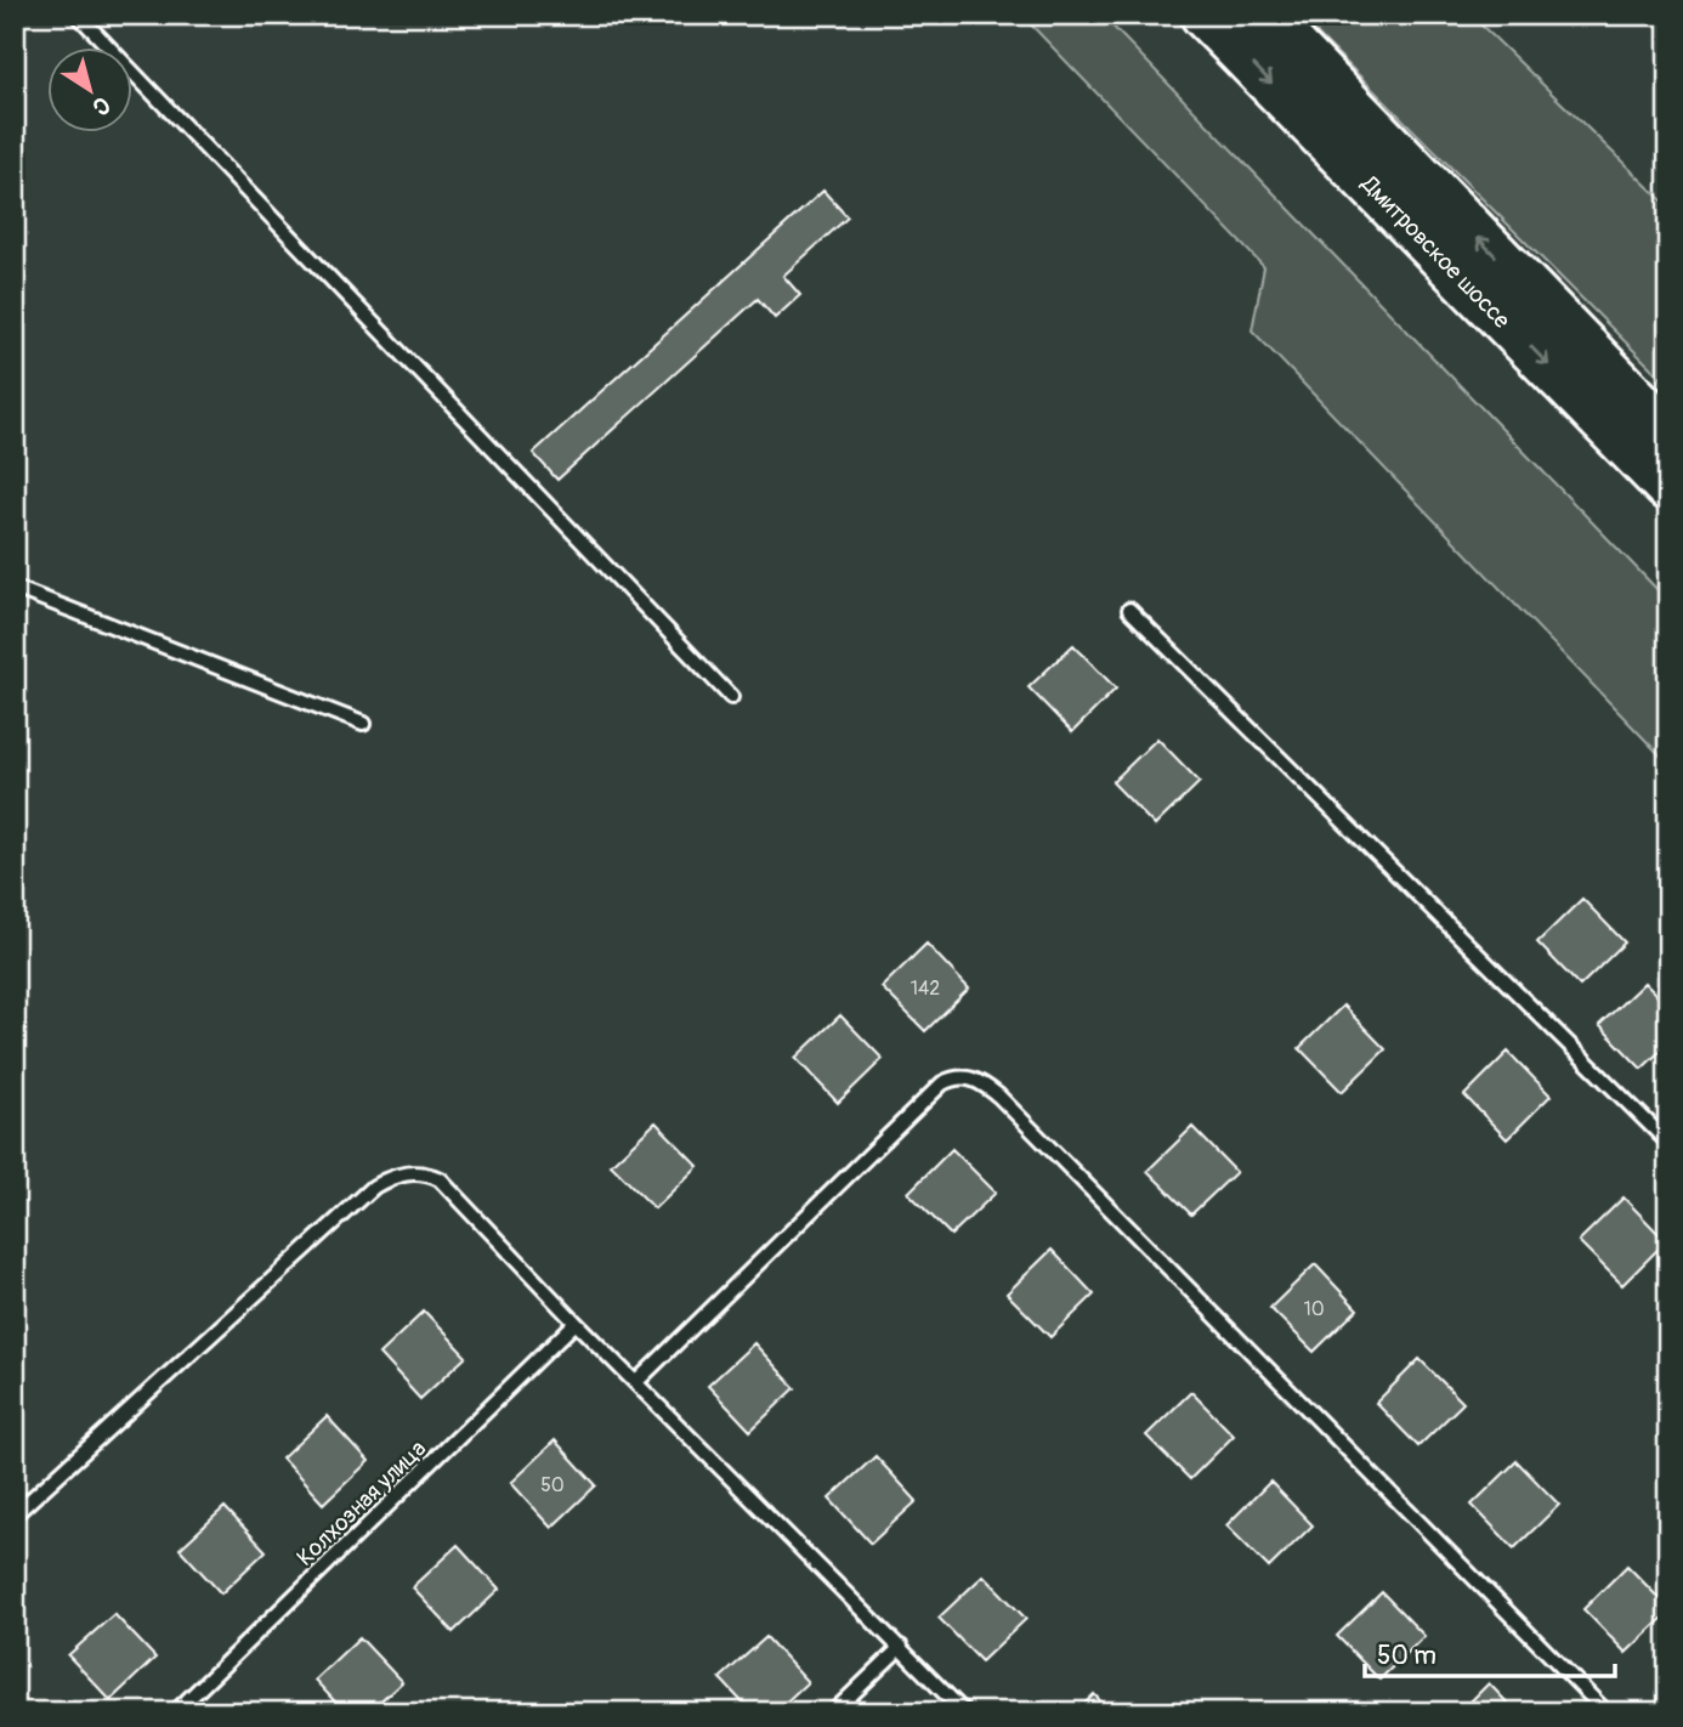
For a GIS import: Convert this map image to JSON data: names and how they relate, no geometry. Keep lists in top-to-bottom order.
{
  "streets": {
    "highway": ["Дмитровское шоссе"],
    "lane": ["Колхозная улица"]
  },
  "house_numbers": ["142", "10", "50"],
  "scale_bar": "50 m",
  "north": "bottom right"
}
